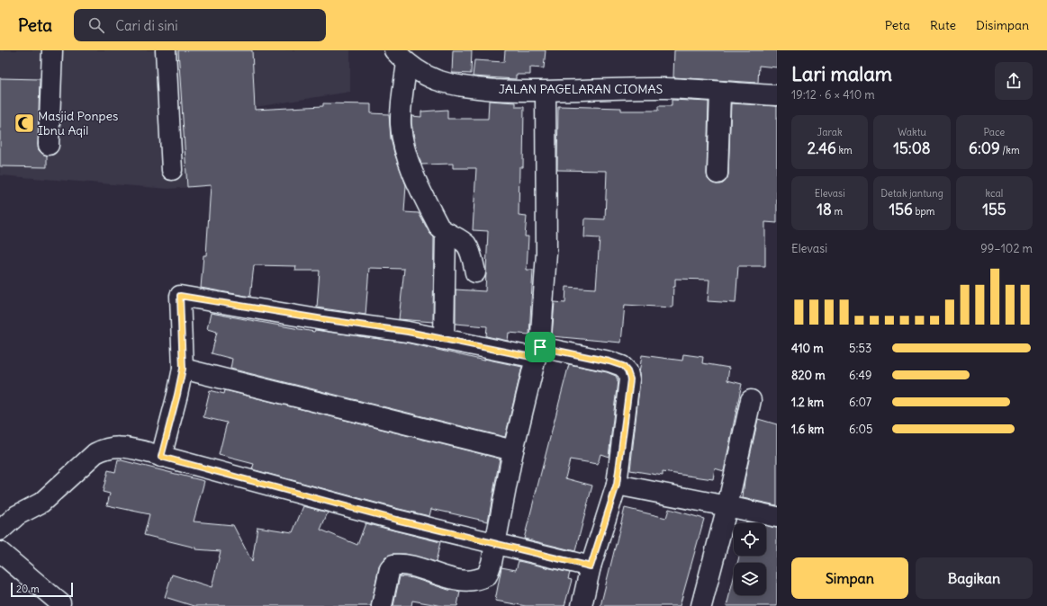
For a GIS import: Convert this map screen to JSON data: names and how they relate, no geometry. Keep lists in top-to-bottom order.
{
  "streets": {
    "street": ["JALAN PAGELARAN CIOMAS"]
  },
  "places": {
    "mosque": ["Masjid Ponpes Ibnu Aqil"]
  },
  "scale_bar": "20 m",
  "page": {
    "header": "Peta",
    "search": "Cari di sini",
    "nav": ["Peta", "Rute", "Disimpan"],
    "heading": ["Lari malam", "19:12 · 6 × 410 m"],
    "stats": [
      ["Jarak", "2.46 km"],
      ["Waktu", "15:08"],
      ["Pace", "6:09 /km"],
      ["Elevasi", "18 m"],
      ["Detak jantung", "156 bpm"],
      ["kcal", "155"]
    ],
    "chart": ["Elevasi", "99–102 m"],
    "list": [
      {
        "name": "410 m",
        "note": "5:53"
      },
      {
        "name": "820 m",
        "note": "6:49"
      },
      {
        "name": "1.2 km",
        "note": "6:07"
      },
      {
        "name": "1.6 km",
        "note": "6:05"
      }
    ],
    "buttons": ["Simpan", "Bagikan"],
    "scale": "20 m"
  }
}
